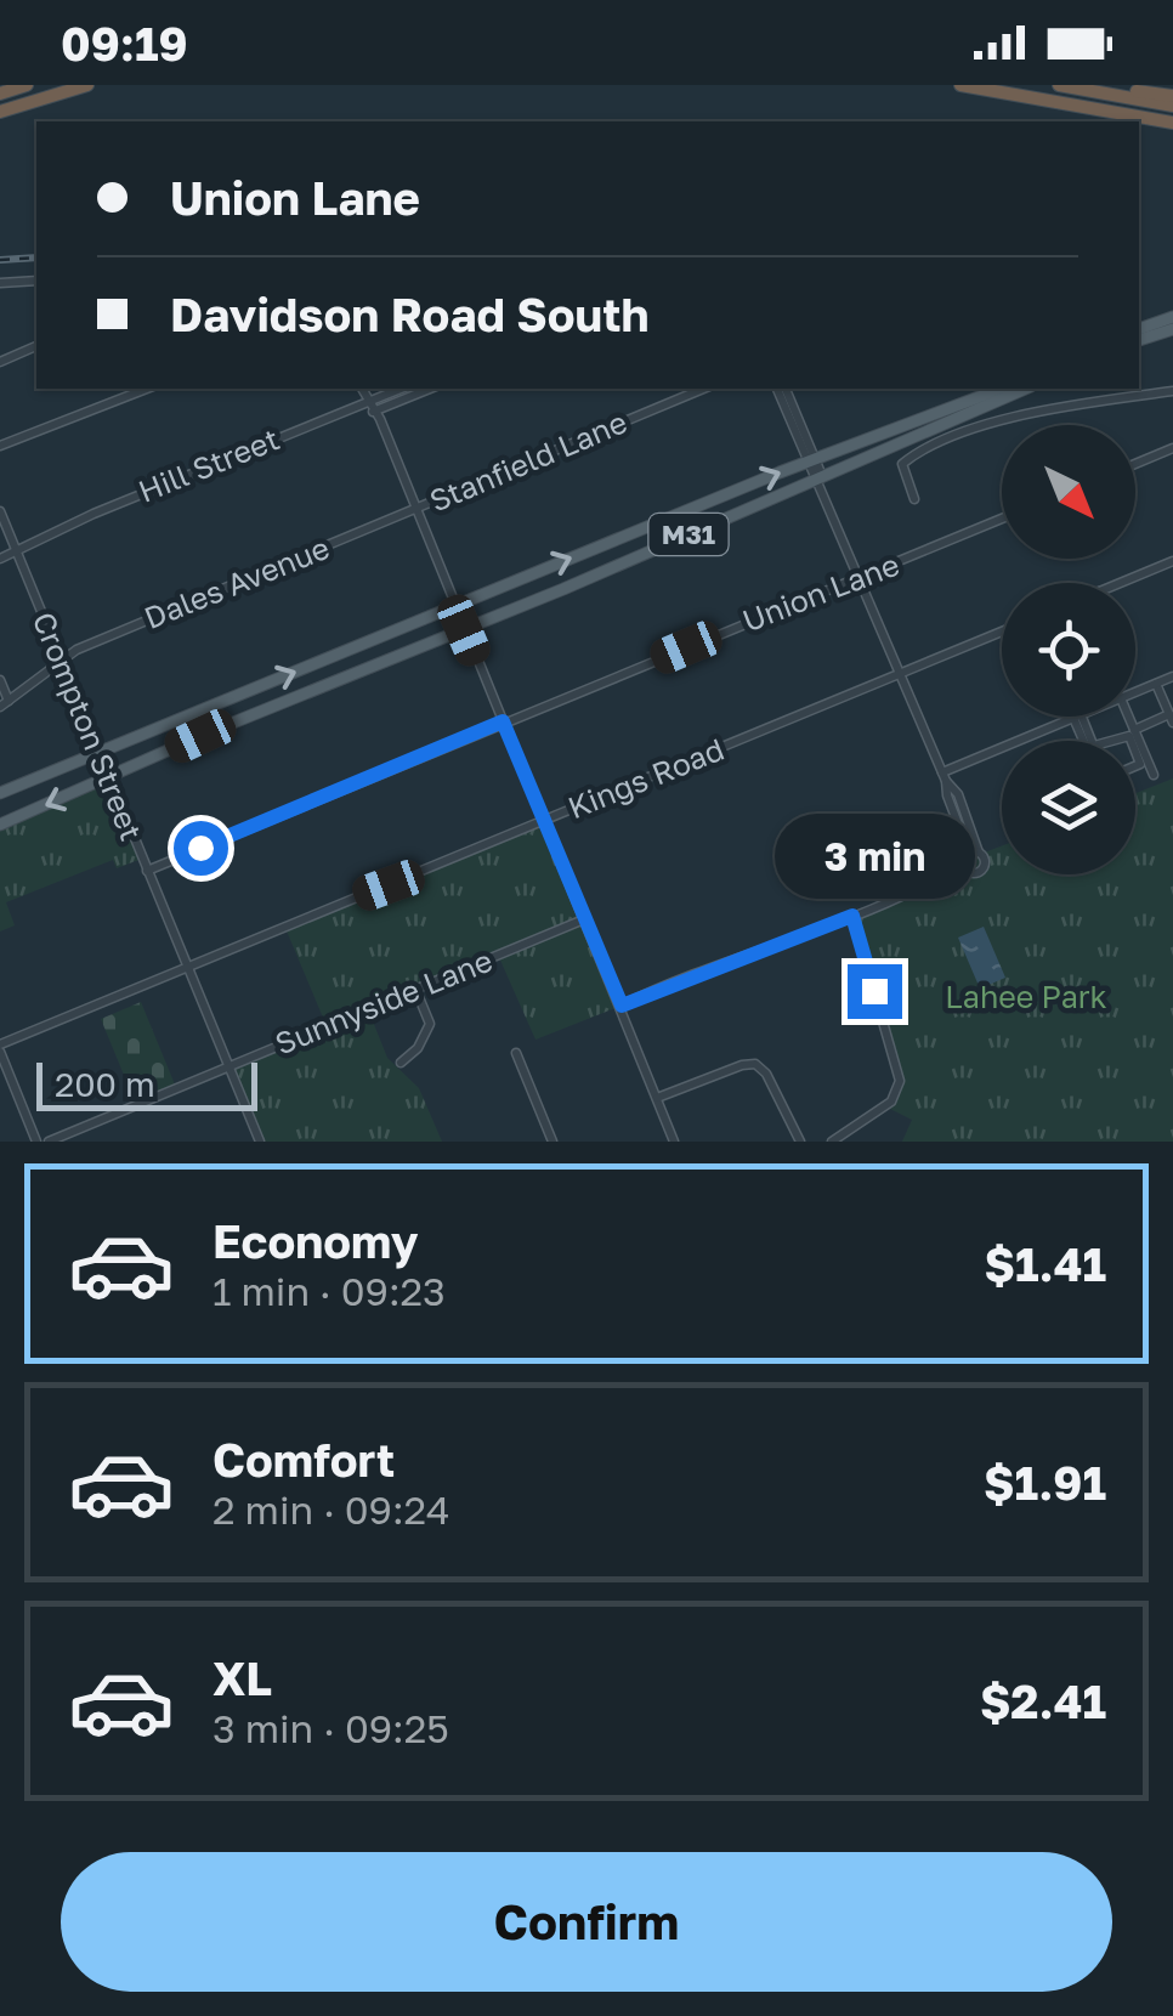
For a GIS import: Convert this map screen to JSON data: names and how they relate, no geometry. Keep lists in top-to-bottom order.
{
  "streets": {
    "main road": ["M31"],
    "street": [
      "Stanfield Lane",
      "Hill Street",
      "Dales Avenue",
      "Union Lane",
      "Crompton Street",
      "Kings Road",
      "Sunnyside Lane"
    ]
  },
  "crossings": [
    ["Stanfield Lane", "Dales Avenue"],
    ["Hill Street", "Crompton Street"],
    ["M31", "Crompton Street"],
    ["Dales Avenue", "Crompton Street"],
    ["Union Lane", "Crompton Street"],
    ["Crompton Street", "Kings Road"],
    ["Crompton Street", "Sunnyside Lane"]
  ],
  "parks": ["Lahee Park"],
  "scale_bar": "200 m",
  "north": "bottom right",
  "page": {
    "status": "09:19",
    "banner": ["Union Lane", "Davidson Road South"],
    "bubble": "3 min",
    "scale": "200 m",
    "list": [
      {
        "name": "Economy",
        "note": "1 min · 09:23",
        "value": "$1.41"
      },
      {
        "name": "Comfort",
        "note": "2 min · 09:24",
        "value": "$1.91"
      },
      {
        "name": "XL",
        "note": "3 min · 09:25",
        "value": "$2.41"
      }
    ],
    "buttons": "Confirm"
  }
}
